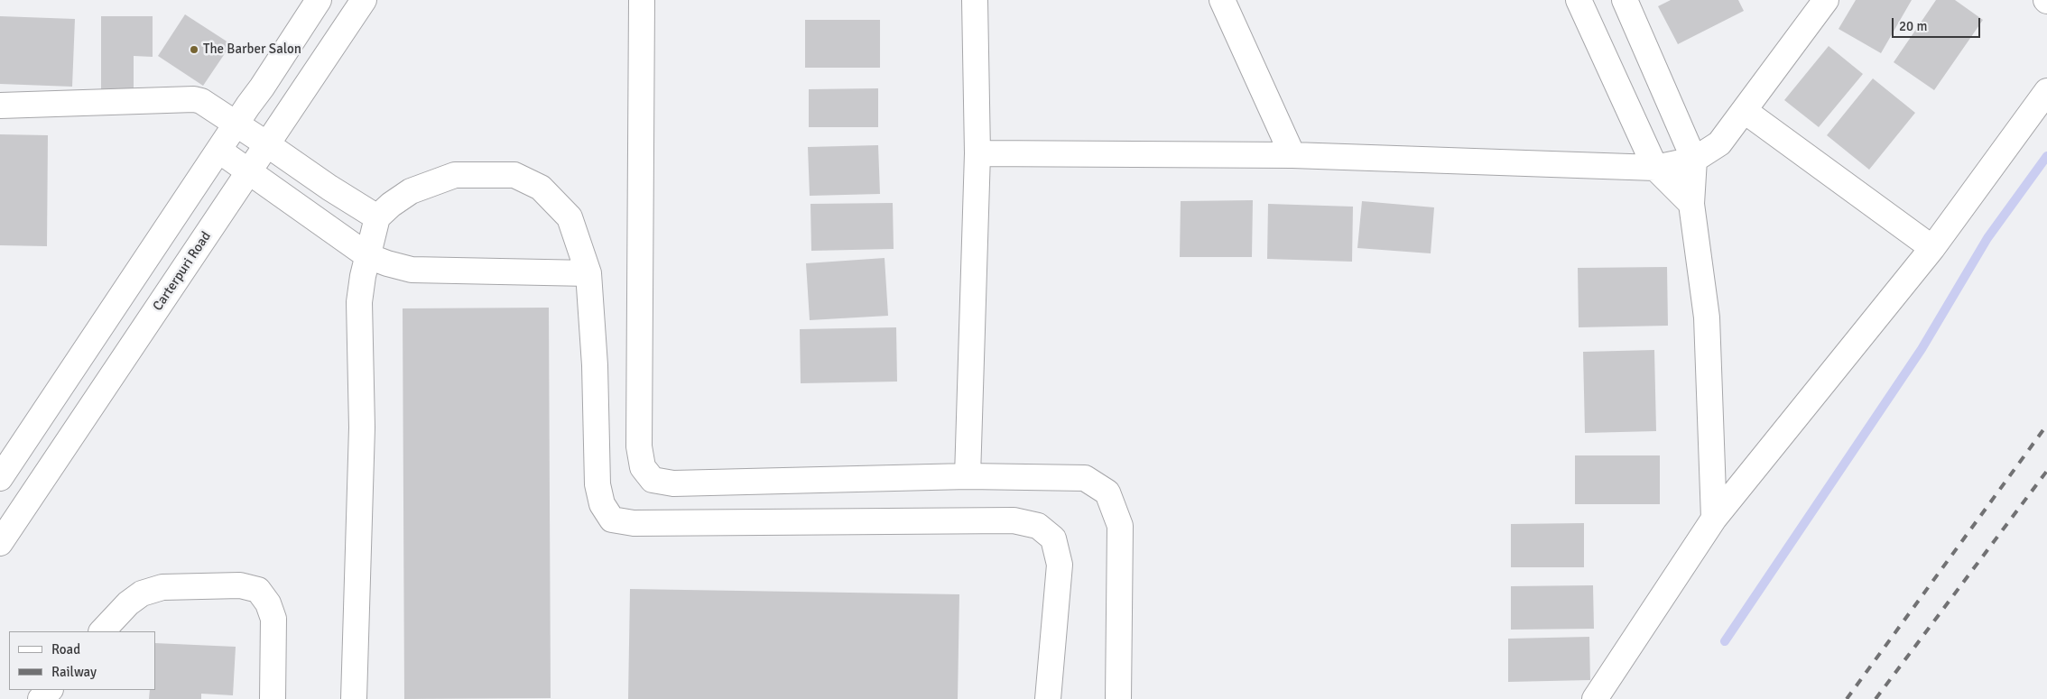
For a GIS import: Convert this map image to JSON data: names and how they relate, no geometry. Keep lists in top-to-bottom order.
{
  "streets": {
    "street": ["Carterpuri Road"]
  },
  "places": ["The Barber Salon"],
  "legend": ["Road", "Railway"],
  "scale_bar": "20 m"
}
